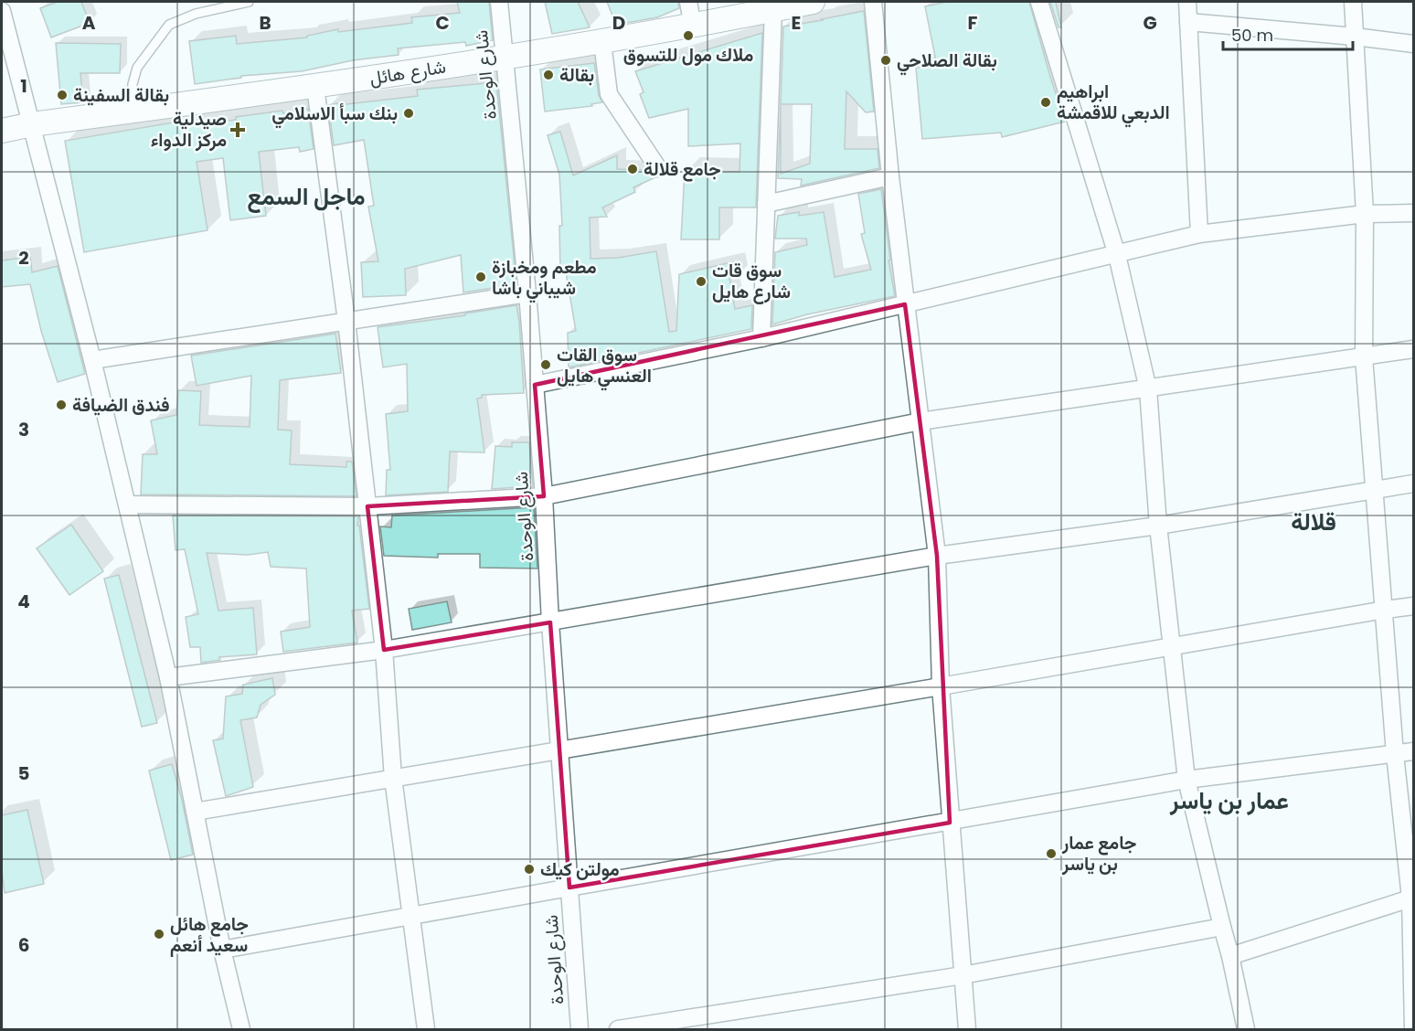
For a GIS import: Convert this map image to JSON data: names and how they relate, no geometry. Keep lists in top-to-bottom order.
{
  "streets": {
    "street": ["شارع هائل", "شارع الوحدة"]
  },
  "crossings": [
    ["شارع هائل", "شارع الوحدة"]
  ],
  "districts": ["ماجل السمع", "قلالة", "عمار بن ياسر"],
  "places": {
    "other": [
      "ملاك مول للتسوق",
      "بقالة الصلاحي",
      "بقالة",
      "بقالة السفينة",
      "ابراهيم الدبعي للاقمشة",
      "بنك سبأ الاسلامي",
      "جامع قلالة",
      "مطعم ومخبازة شيباني باشا",
      "سوق قات شارع هايل",
      "سوق القات العنسي هايل",
      "فندق الضيافة",
      "جامع عمار بن ياسر",
      "مولتن كيك",
      "جامع هائل سعيد أنعم"
    ],
    "health": ["صيدلية مركز الدواء"]
  },
  "scale_bar": "50 m",
  "grid": {
    "columns": [
      "A",
      "B",
      "C",
      "D",
      "E",
      "F",
      "G"
    ],
    "rows": [
      "1",
      "2",
      "3",
      "4",
      "5",
      "6"
    ]
  }
}
